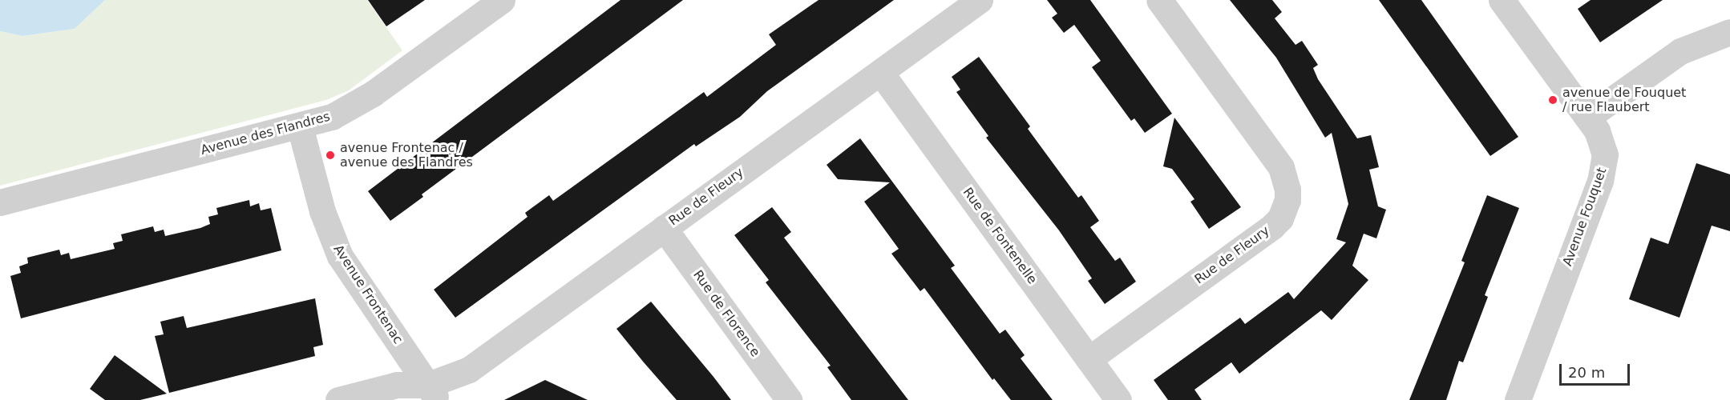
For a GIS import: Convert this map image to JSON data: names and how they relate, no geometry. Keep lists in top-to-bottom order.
{
  "streets": {
    "street": [
      "Avenue des Flandres",
      "Rue de Fleury",
      "Avenue Fouquet",
      "Rue de Fontenelle",
      "Avenue Frontenac",
      "Rue de Florence"
    ]
  },
  "crossings": [
    ["Avenue des Flandres", "Avenue Frontenac"],
    ["Rue de Fleury", "Rue de Fontenelle"],
    ["Rue de Fleury", "Avenue Frontenac"],
    ["Rue de Fleury", "Rue de Florence"]
  ],
  "places": ["avenue de Fouquet / rue Flaubert", "avenue Frontenac / avenue des Flandres"],
  "scale_bar": "20 m"
}
